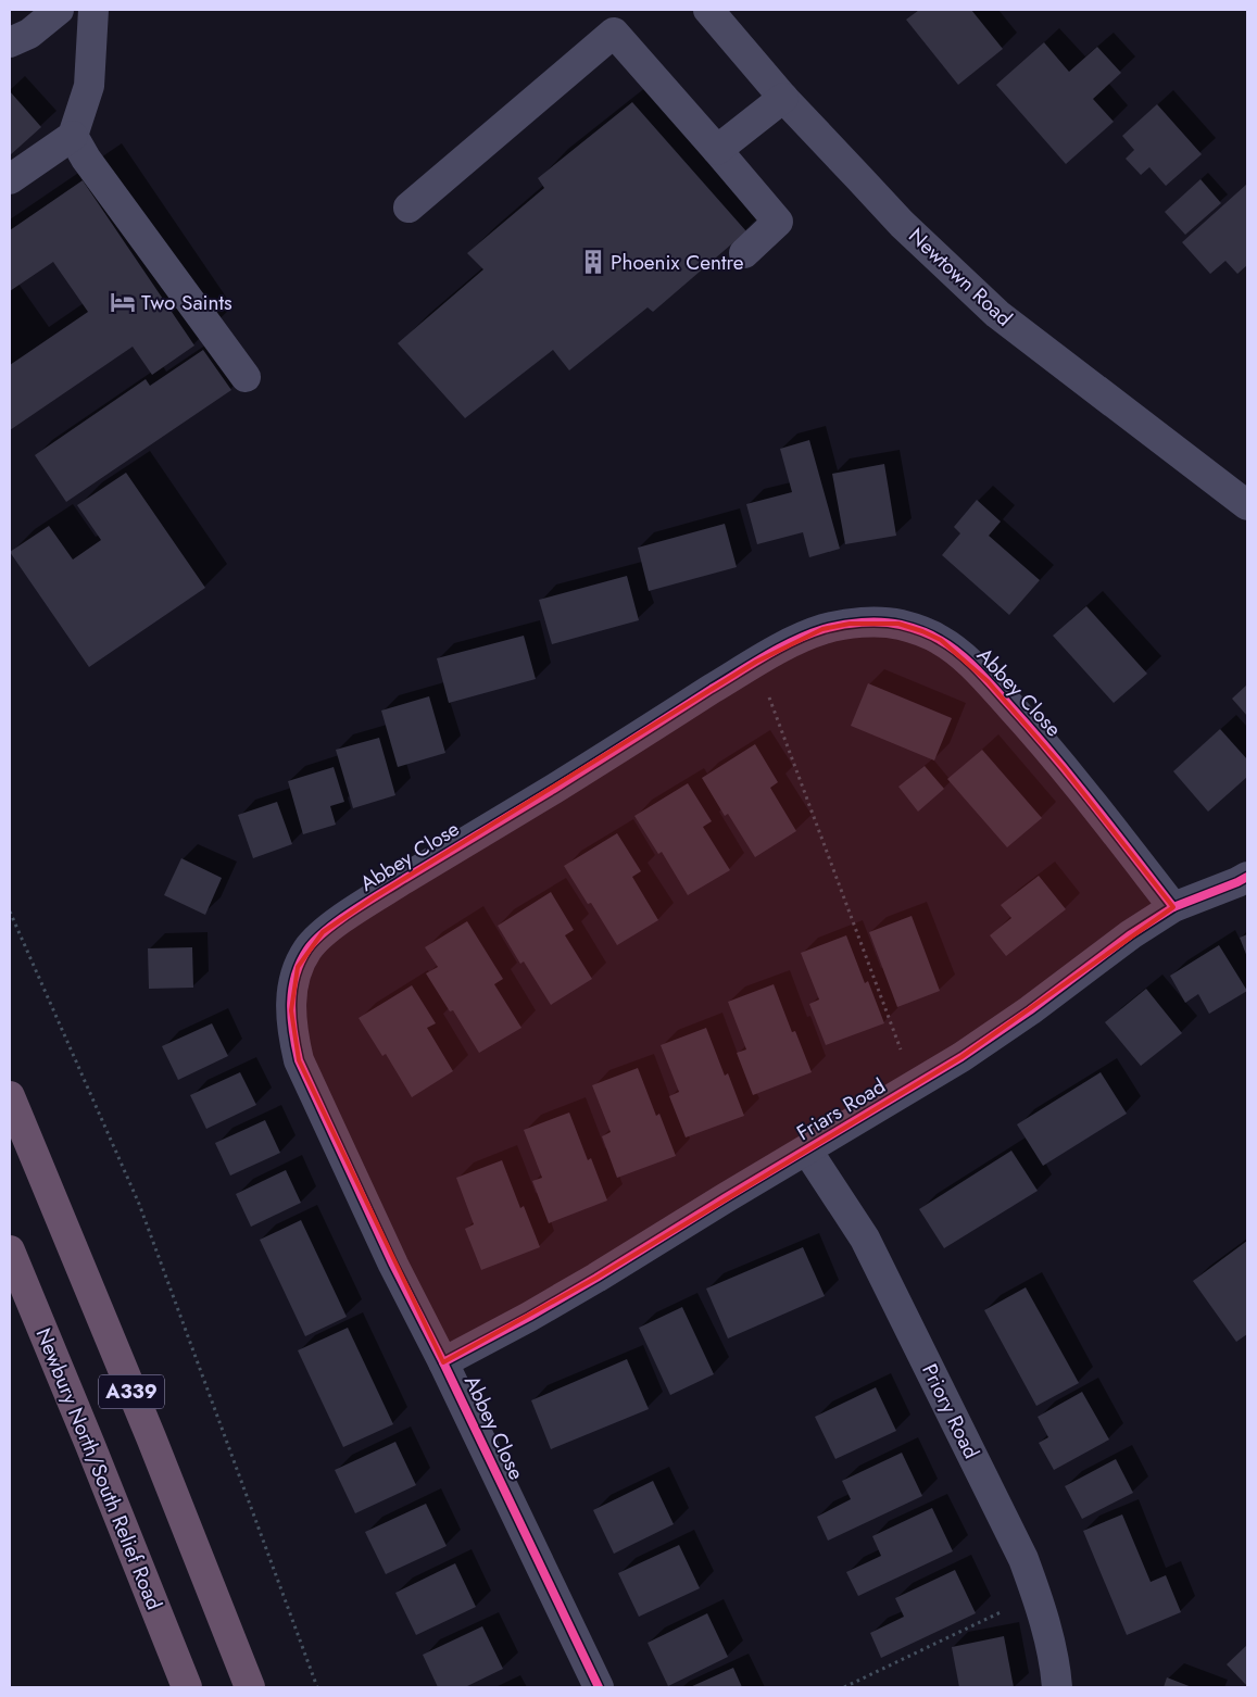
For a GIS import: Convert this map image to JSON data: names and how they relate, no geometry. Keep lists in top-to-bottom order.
{
  "streets": {
    "highway": ["A339", "Newbury North/South Relief Road"],
    "street": [
      "Newtown Road",
      "Abbey Close",
      "Friars Road",
      "Priory Road"
    ]
  },
  "crossings": [
    ["Abbey Close", "Friars Road"],
    ["Friars Road", "Priory Road"]
  ],
  "places": {
    "building": ["Phoenix Centre"],
    "hotel": ["Two Saints"]
  }
}
